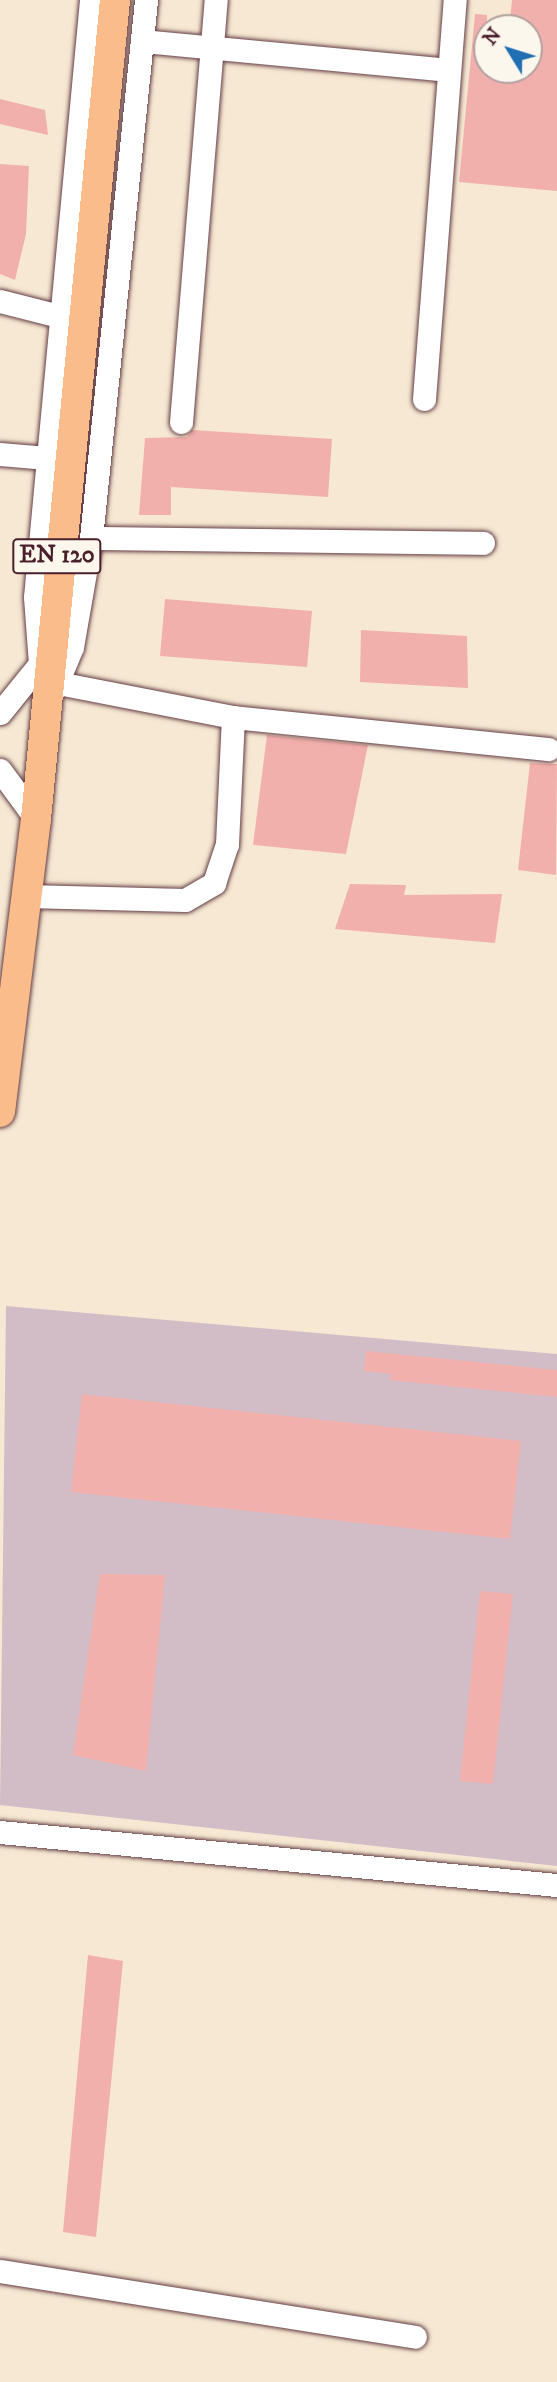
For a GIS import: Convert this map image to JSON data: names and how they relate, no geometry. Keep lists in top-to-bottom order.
{
  "streets": {
    "main road": ["EN 120"]
  },
  "north": "top left"
}
